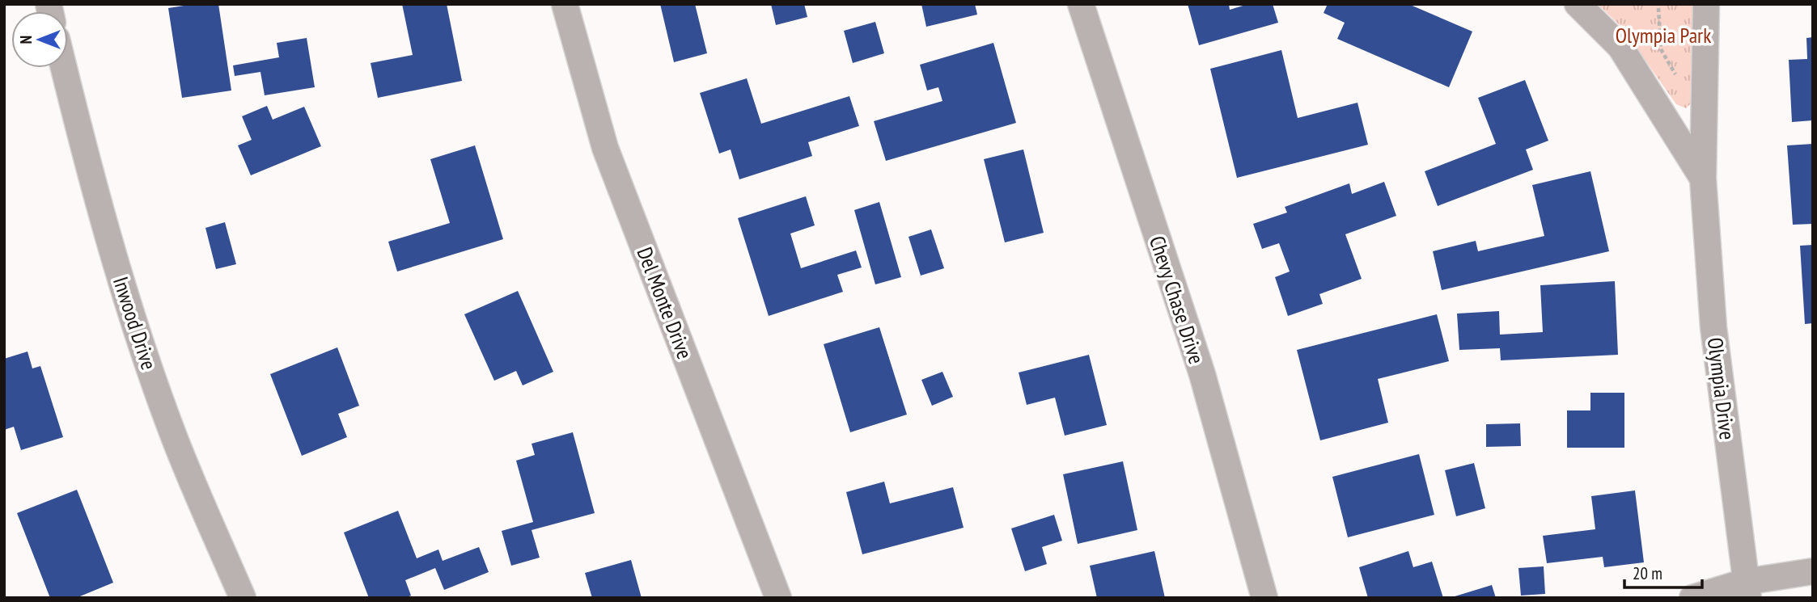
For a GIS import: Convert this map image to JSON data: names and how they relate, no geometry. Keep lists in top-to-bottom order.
{
  "streets": {
    "street": [
      "Chevy Chase Drive",
      "Del Monte Drive",
      "Inwood Drive",
      "Olympia Drive"
    ]
  },
  "parks": ["Olympia Park"],
  "scale_bar": "20 m",
  "north": "left"
}
